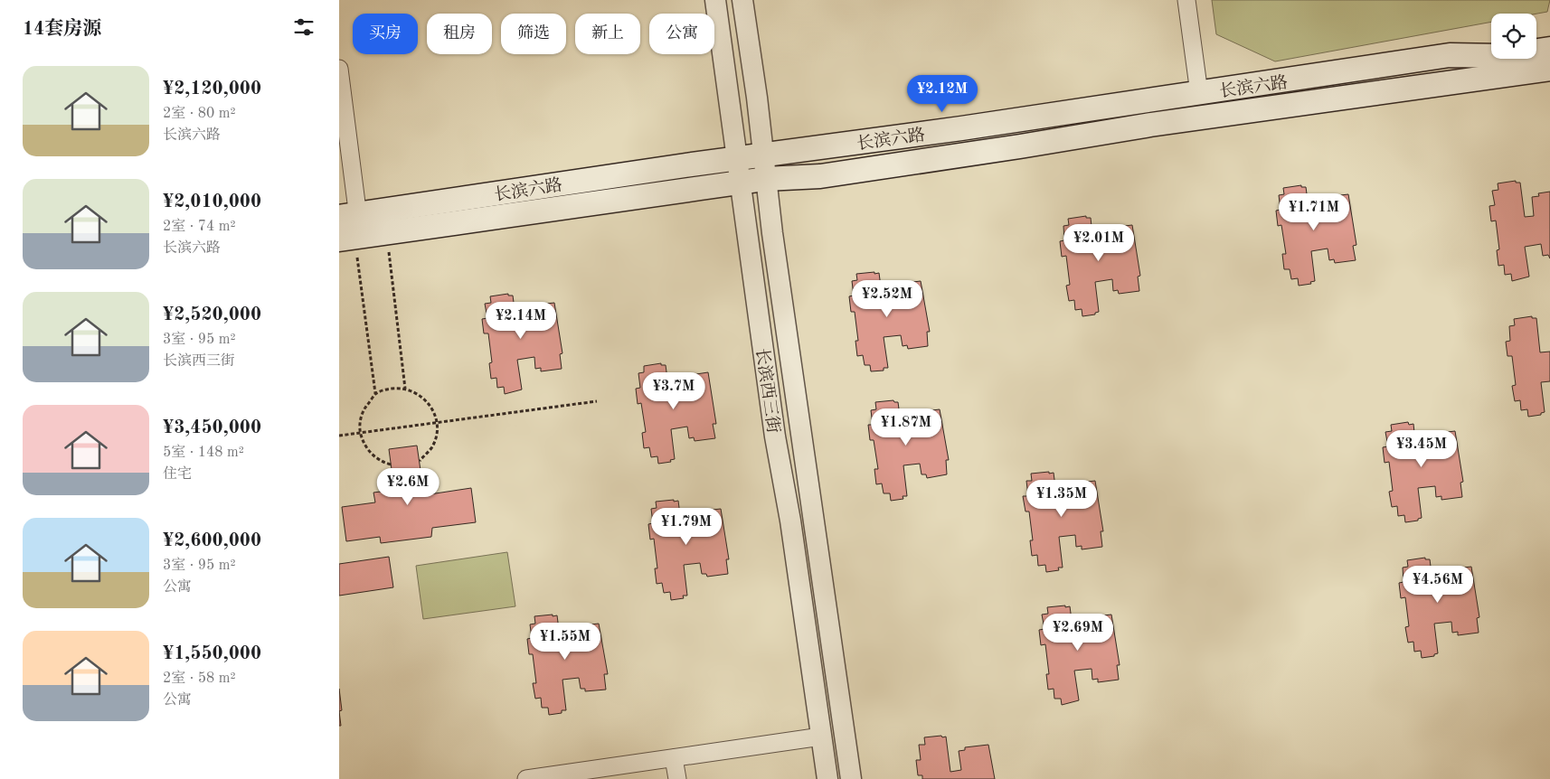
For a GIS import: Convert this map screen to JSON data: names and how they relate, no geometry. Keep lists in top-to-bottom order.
{
  "streets": {
    "main road": ["长滨六路"],
    "street": ["长滨西三街"]
  },
  "crossings": [
    ["长滨六路", "长滨西三街"]
  ],
  "page": {
    "heading": "14套房源",
    "chip": [
      "买房",
      "租房",
      "筛选",
      "新上",
      "公寓"
    ],
    "list": [
      {
        "name": "¥2,120,000",
        "note": "2室 · 80 m² · 长滨六路"
      },
      {
        "name": "¥2,010,000",
        "note": "2室 · 74 m² · 长滨六路"
      },
      {
        "name": "¥2,520,000",
        "note": "3室 · 95 m² · 长滨西三街"
      },
      {
        "name": "¥3,450,000",
        "note": "5室 · 148 m² · 住宅"
      },
      {
        "name": "¥2,600,000",
        "note": "3室 · 95 m² · 公寓"
      },
      {
        "name": "¥1,550,000",
        "note": "2室 · 58 m² · 公寓"
      }
    ],
    "price": [
      "¥2.12M",
      "¥1.71M",
      "¥2.01M",
      "¥2.52M",
      "¥2.14M",
      "¥3.7M",
      "¥1.87M",
      "¥3.45M",
      "¥2.6M",
      "¥1.35M",
      "¥1.79M",
      "¥4.56M",
      "¥2.69M",
      "¥1.55M"
    ]
  }
}
